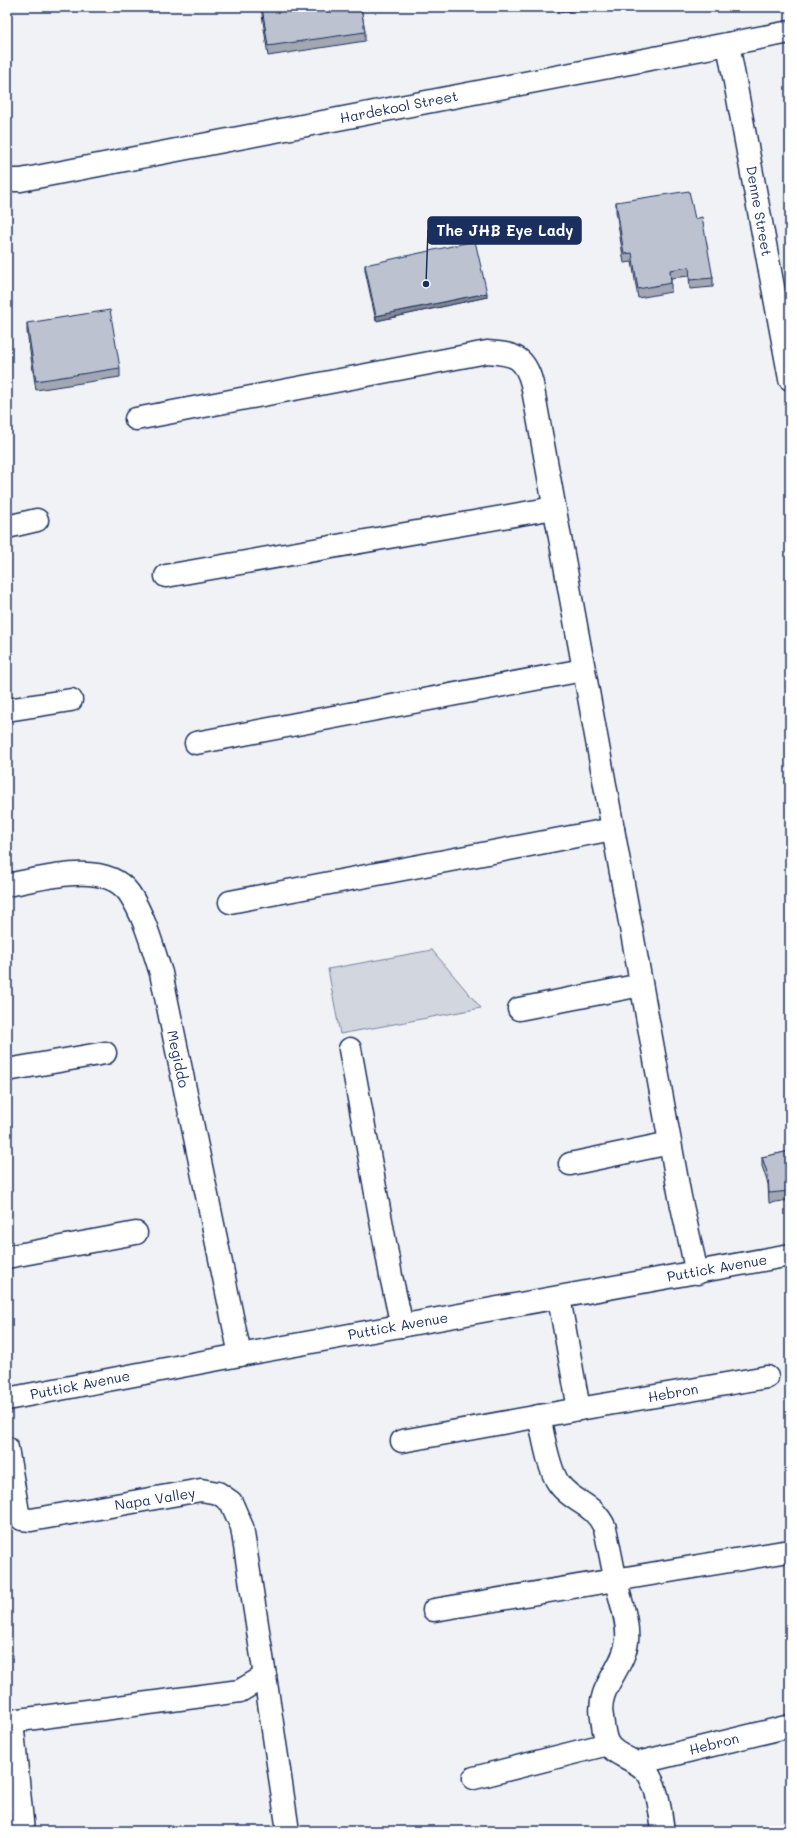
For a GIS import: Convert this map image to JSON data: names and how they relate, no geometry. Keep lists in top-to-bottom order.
{
  "streets": {
    "street": [
      "Hardekool Street",
      "Denne Street",
      "Megiddo",
      "Puttick Avenue",
      "Hebron",
      "Napa Valley"
    ]
  },
  "crossings": [
    ["Hardekool Street", "Denne Street"],
    ["Megiddo", "Puttick Avenue"]
  ],
  "places": ["The JHB Eye Lady"]
}
